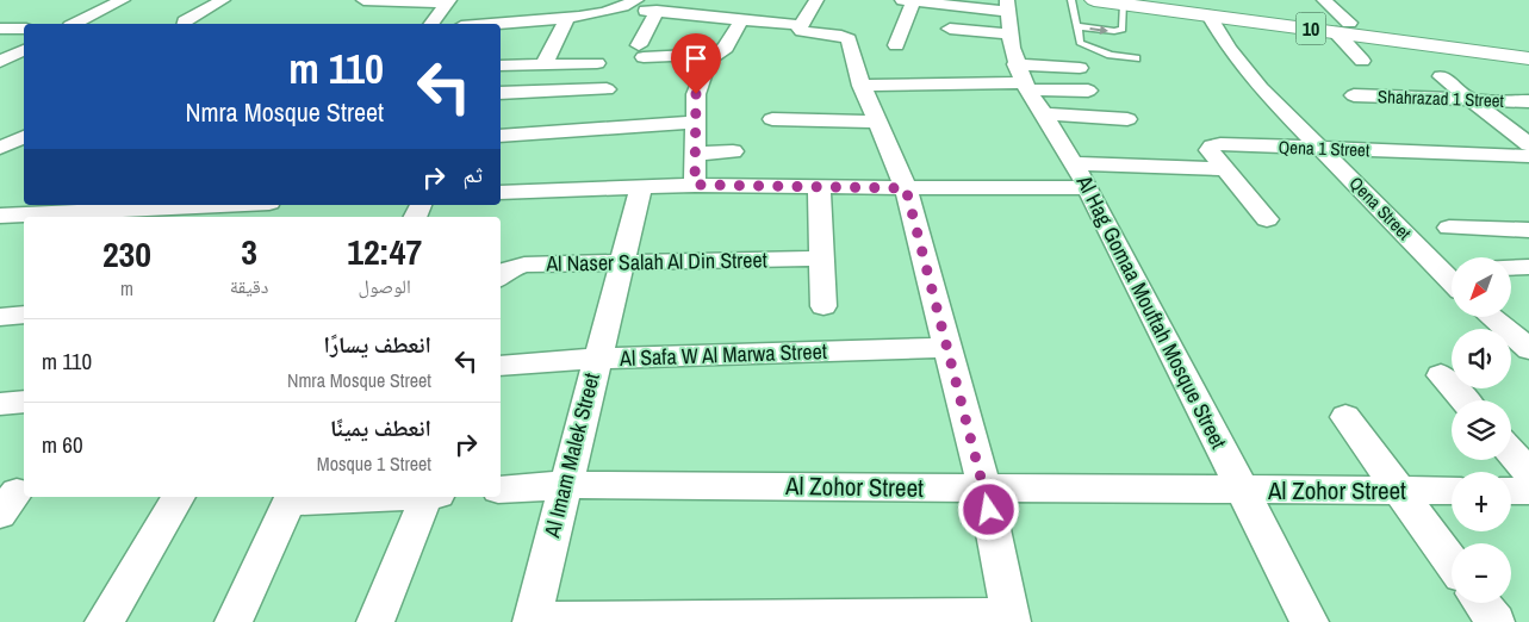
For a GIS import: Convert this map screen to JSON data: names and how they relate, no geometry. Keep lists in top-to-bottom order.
{
  "streets": {
    "main road": ["10"],
    "street": [
      "Shahrazad 1 Street",
      "Qena 1 Street",
      "Qena Street",
      "Al Naser Salah Al Din Street",
      "Al Hag Gomaa Mouftah Mosque Street",
      "Al Safa W Al Marwa Street",
      "Al Imam Malek Street",
      "Al Zohor Street"
    ]
  },
  "crossings": [
    ["10", "Qena Street"],
    ["Qena 1 Street", "Qena Street"],
    ["Al Naser Salah Al Din Street", "Al Imam Malek Street"],
    ["Al Hag Gomaa Mouftah Mosque Street", "Al Zohor Street"],
    ["Al Safa W Al Marwa Street", "Al Imam Malek Street"],
    ["Al Imam Malek Street", "Al Zohor Street"]
  ],
  "north": "bottom left",
  "page": {
    "turn": ["110 m", "Nmra Mosque Street"],
    "then": "ثم",
    "eta": [
      "12:47",
      "الوصول",
      "3",
      "دقيقة",
      "230",
      "m"
    ],
    "map_buttons": ["+", "−"],
    "list": [
      {
        "name": "انعطف يسارًا",
        "note": "Nmra Mosque Street",
        "value": "110 m"
      },
      {
        "name": "انعطف يمينًا",
        "note": "Mosque 1 Street",
        "value": "60 m"
      }
    ]
  }
}
